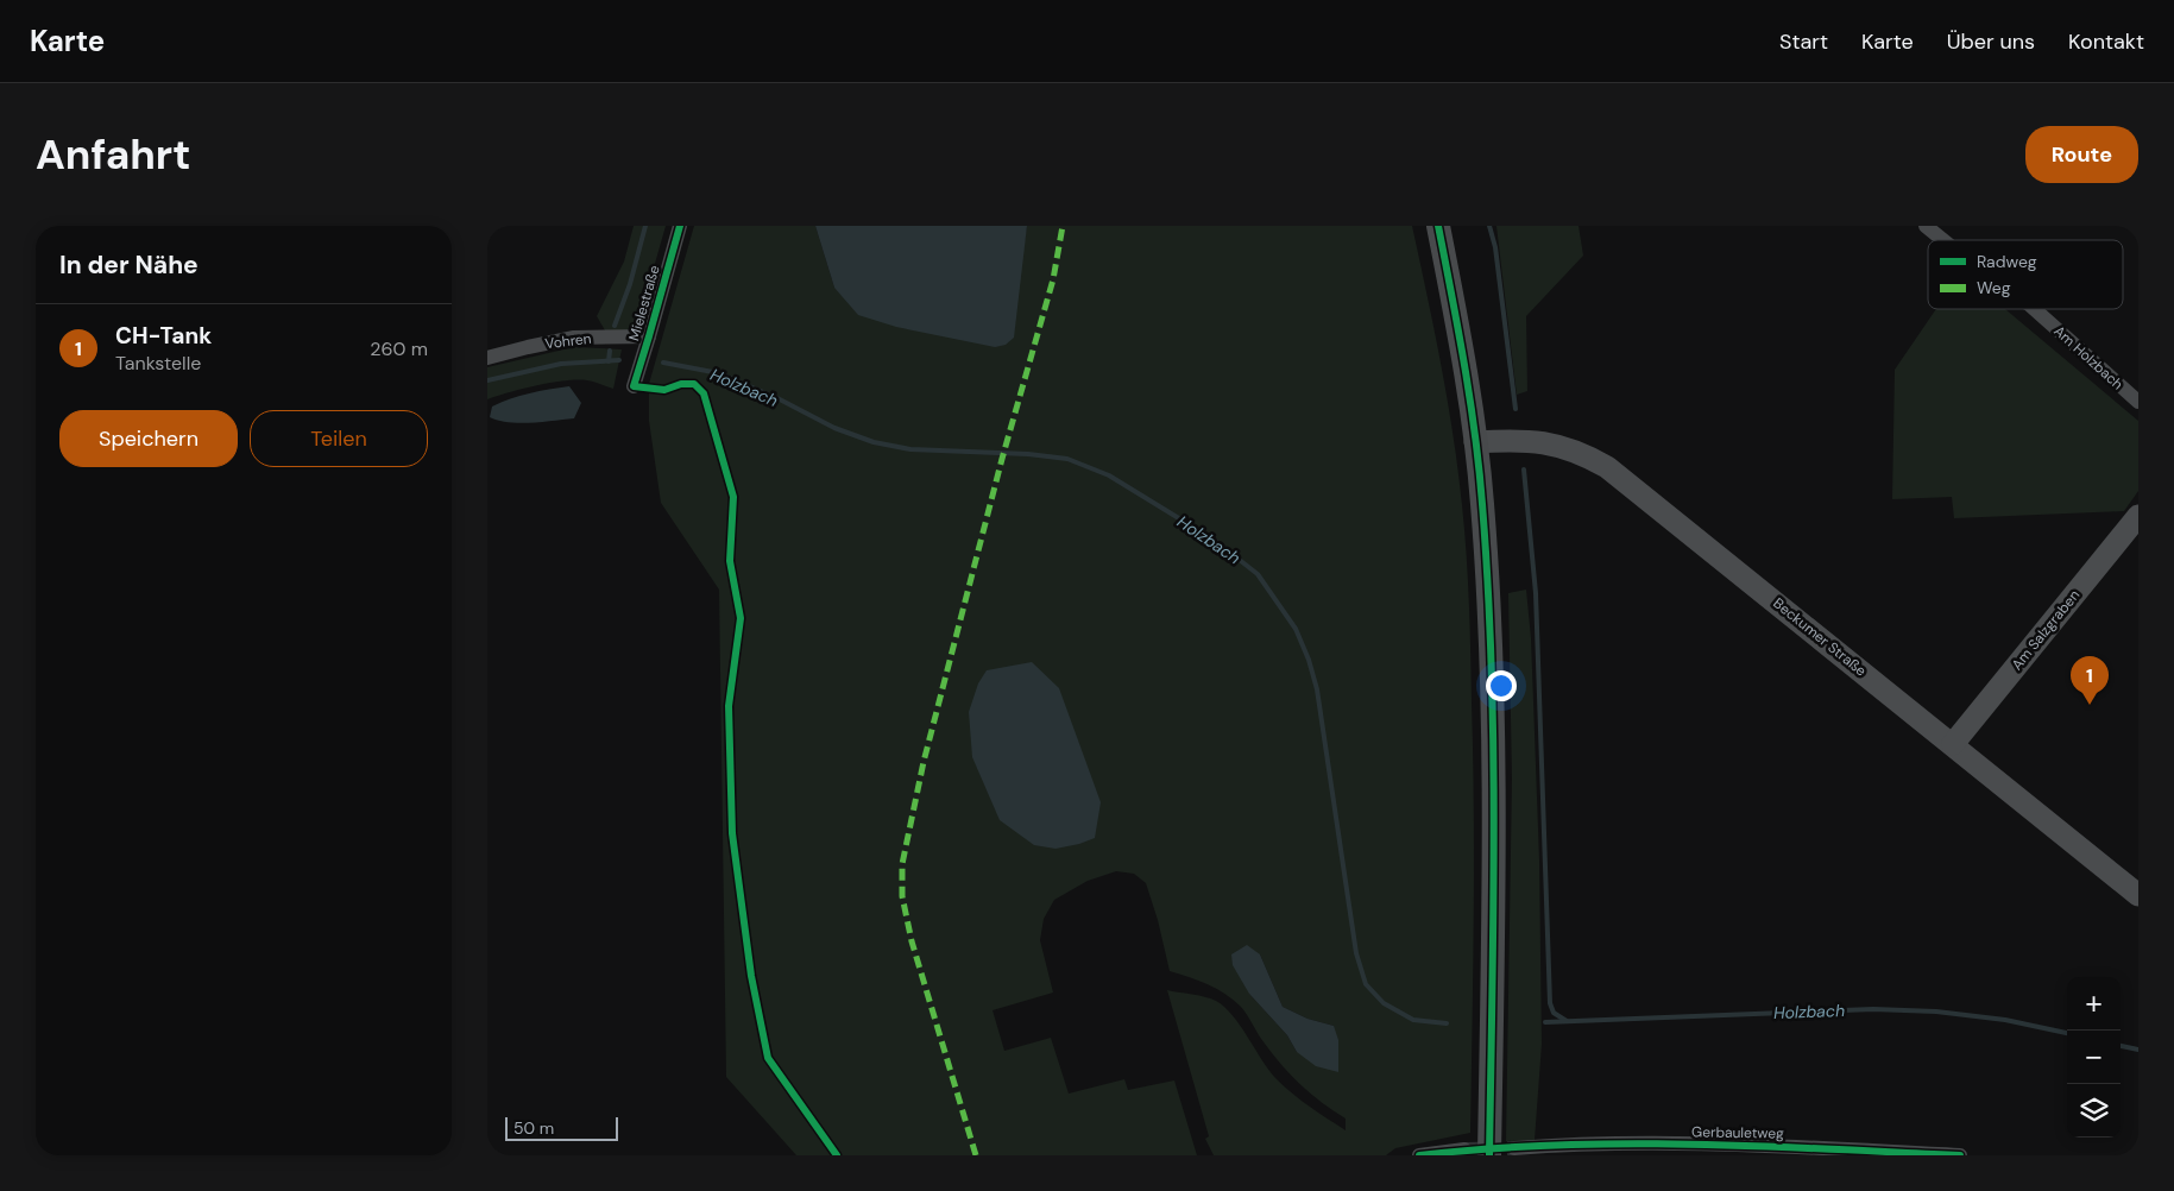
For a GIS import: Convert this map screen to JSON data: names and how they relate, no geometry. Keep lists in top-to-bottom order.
{
  "streets": {
    "street": [
      "Mielestraße",
      "Vohren",
      "Am Holzbach",
      "Am Salzgraben",
      "Beckumer Straße",
      "Gerbauletweg"
    ]
  },
  "crossings": [
    ["Mielestraße", "Vohren"],
    ["Am Salzgraben", "Beckumer Straße"]
  ],
  "water": ["Holzbach"],
  "legend": ["Radweg", "Weg"],
  "scale_bar": "50 m",
  "page": {
    "header": "Karte",
    "nav": [
      "Start",
      "Karte",
      "Über uns",
      "Kontakt"
    ],
    "buttons": [
      "Route",
      ["Speichern", "Teilen"]
    ],
    "title": "Anfahrt",
    "heading": "In der Nähe",
    "list": [
      {
        "mark": "1",
        "name": "CH-Tank",
        "note": "Tankstelle",
        "value": "260 m"
      }
    ],
    "pins": "1",
    "map_buttons": ["+", "−"],
    "scale": "50 m"
  }
}
